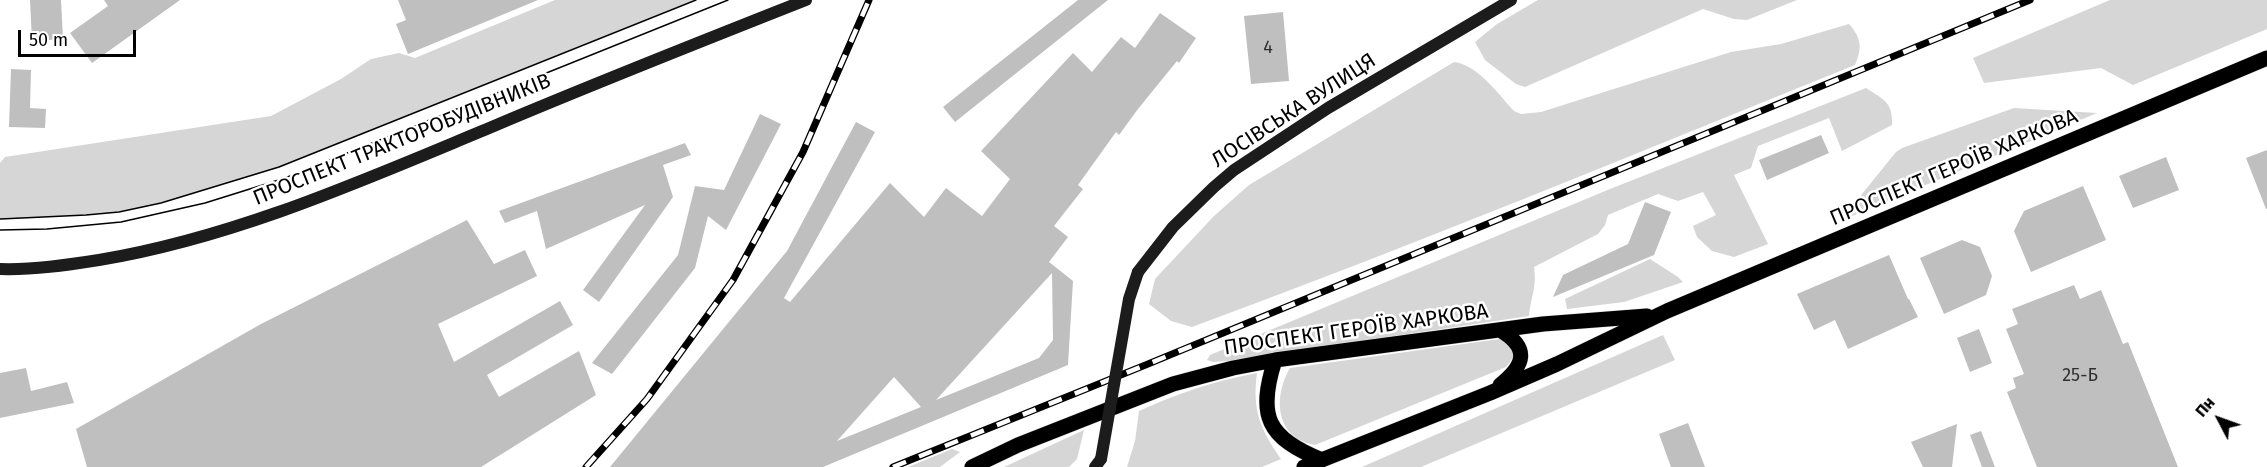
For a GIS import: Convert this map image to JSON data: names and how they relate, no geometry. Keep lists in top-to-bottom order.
{
  "streets": {
    "main road": ["ЛОСІВСЬКА ВУЛИЦЯ", "ПРОСПЕКТ ТРАКТОРОБУДІВНИКІВ", "ПРОСПЕКТ ГЕРОЇВ ХАРКОВА"]
  },
  "house_numbers": ["4", "25-Б"],
  "scale_bar": "50 m",
  "north": "top left"
}
